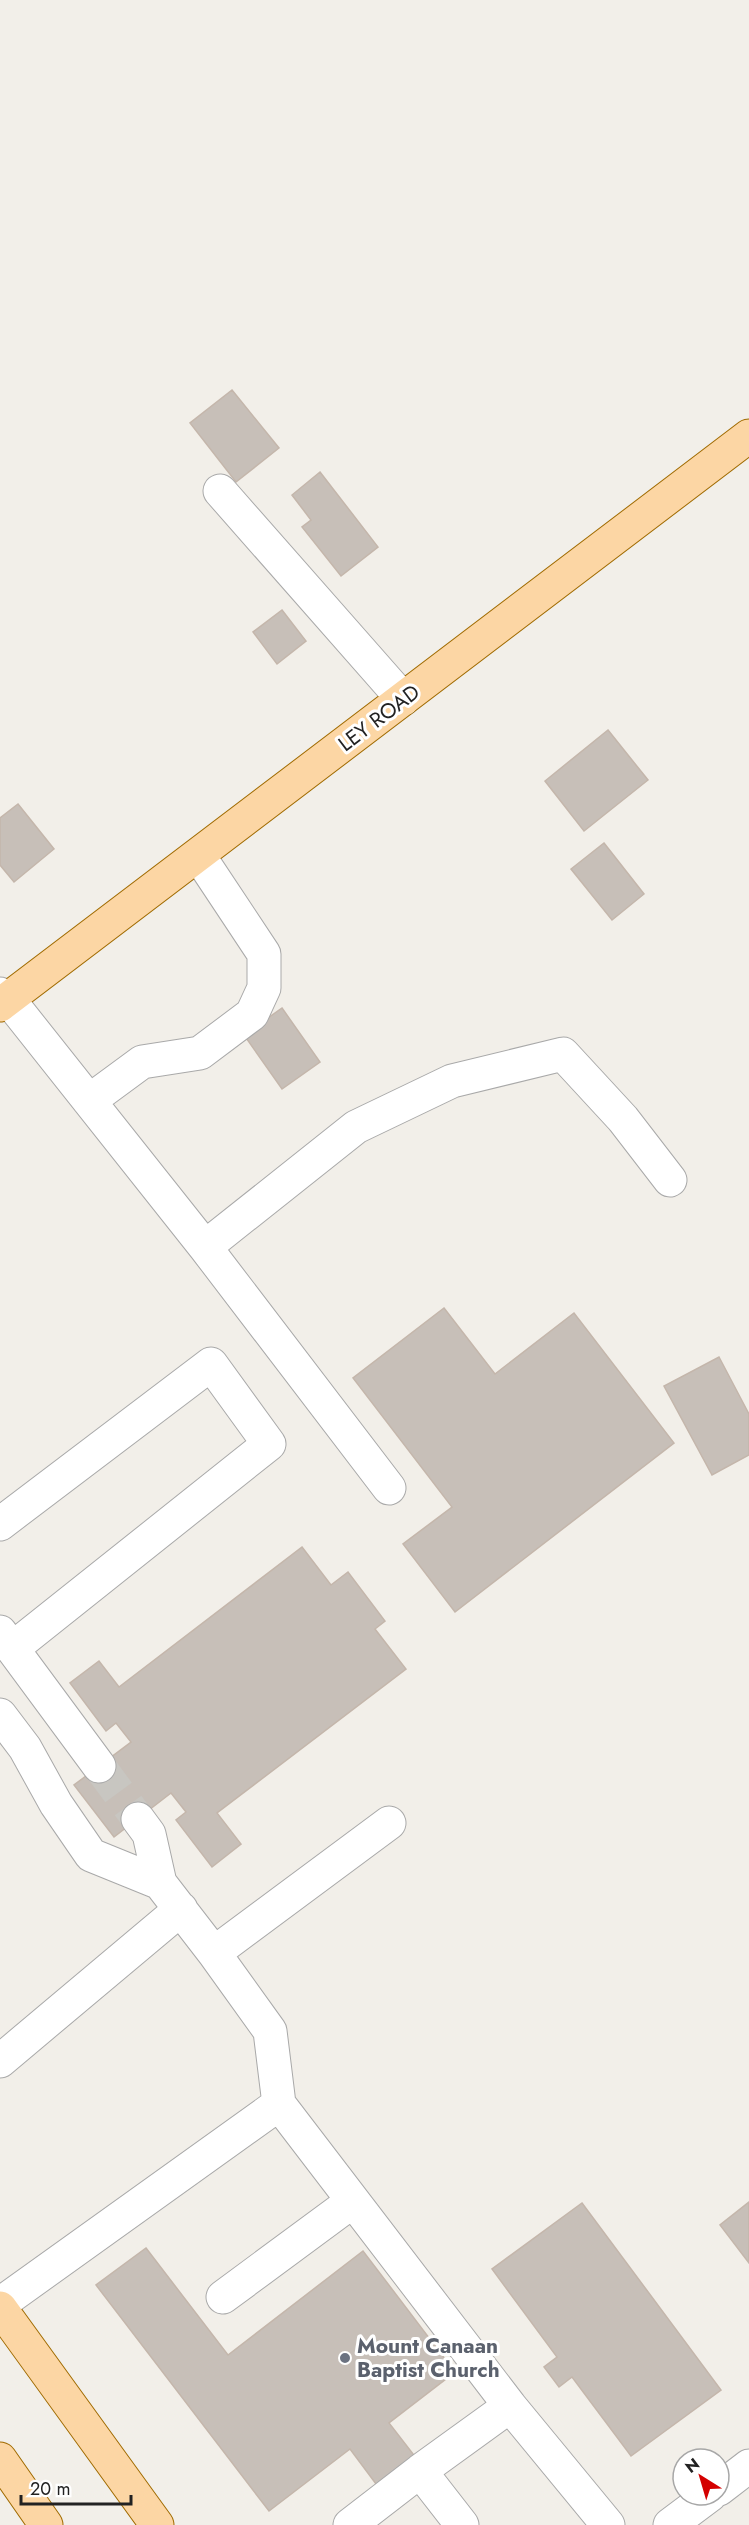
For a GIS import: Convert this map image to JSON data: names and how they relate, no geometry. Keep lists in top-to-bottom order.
{
  "streets": {
    "main road": ["LEY ROAD"]
  },
  "places": ["Mount Canaan Baptist Church"],
  "scale_bar": "20 m",
  "north": "top left"
}
